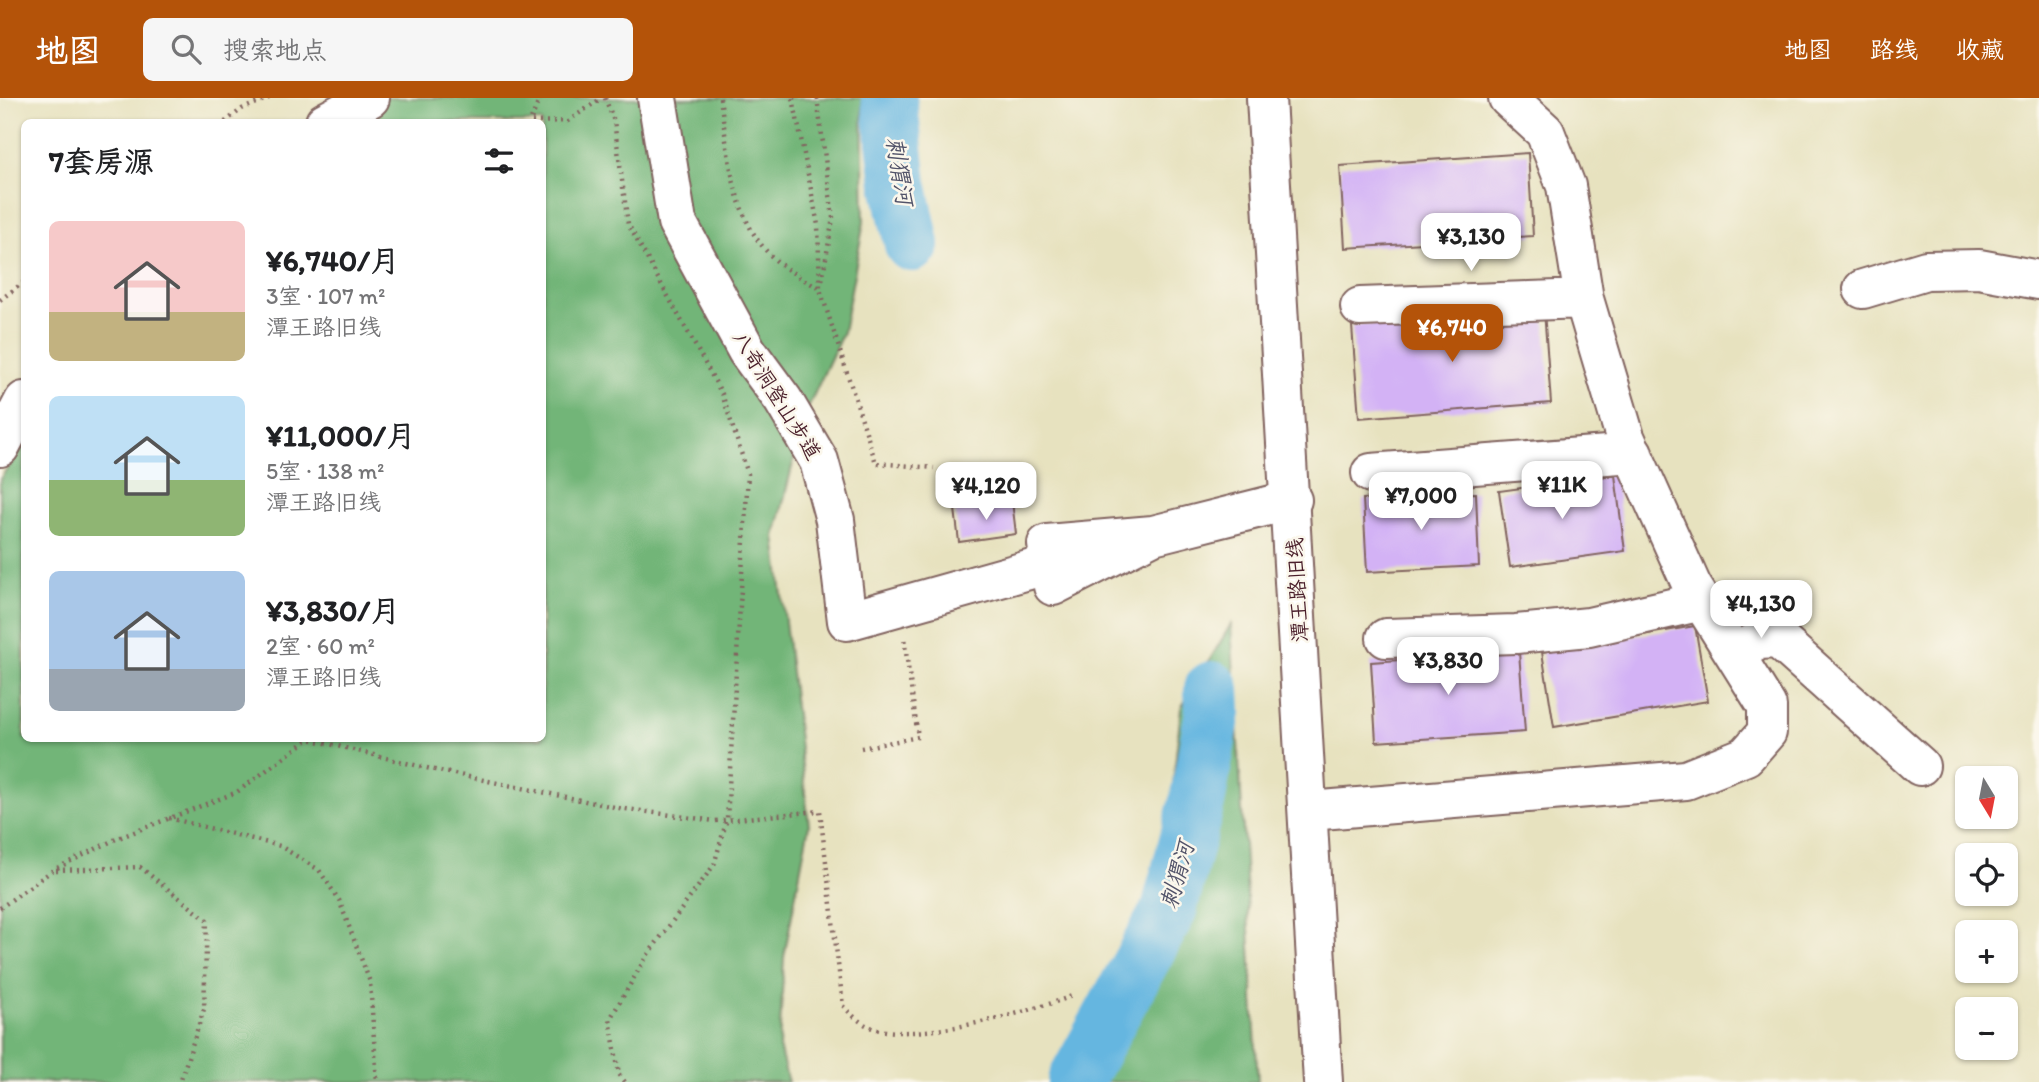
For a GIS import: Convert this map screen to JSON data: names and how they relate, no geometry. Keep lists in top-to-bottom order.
{
  "streets": {
    "street": ["八奇洞登山步道", "潭王路旧线"]
  },
  "crossings": [
    ["八奇洞登山步道", "潭王路旧线"]
  ],
  "water": ["刺猬河"],
  "north": "bottom",
  "page": {
    "header": "地图",
    "search": "搜索地点",
    "nav": ["地图", "路线", "收藏"],
    "heading": "7套房源",
    "list": [
      {
        "name": "¥6,740/月",
        "note": "3室 · 107 m² · 潭王路旧线"
      },
      {
        "name": "¥11,000/月",
        "note": "5室 · 138 m² · 潭王路旧线"
      },
      {
        "name": "¥3,830/月",
        "note": "2室 · 60 m² · 潭王路旧线"
      }
    ],
    "price": [
      "¥3,130",
      "¥6,740",
      "¥11K",
      "¥4,120",
      "¥7,000",
      "¥4,130",
      "¥3,830"
    ],
    "map_buttons": ["+", "−"]
  }
}
